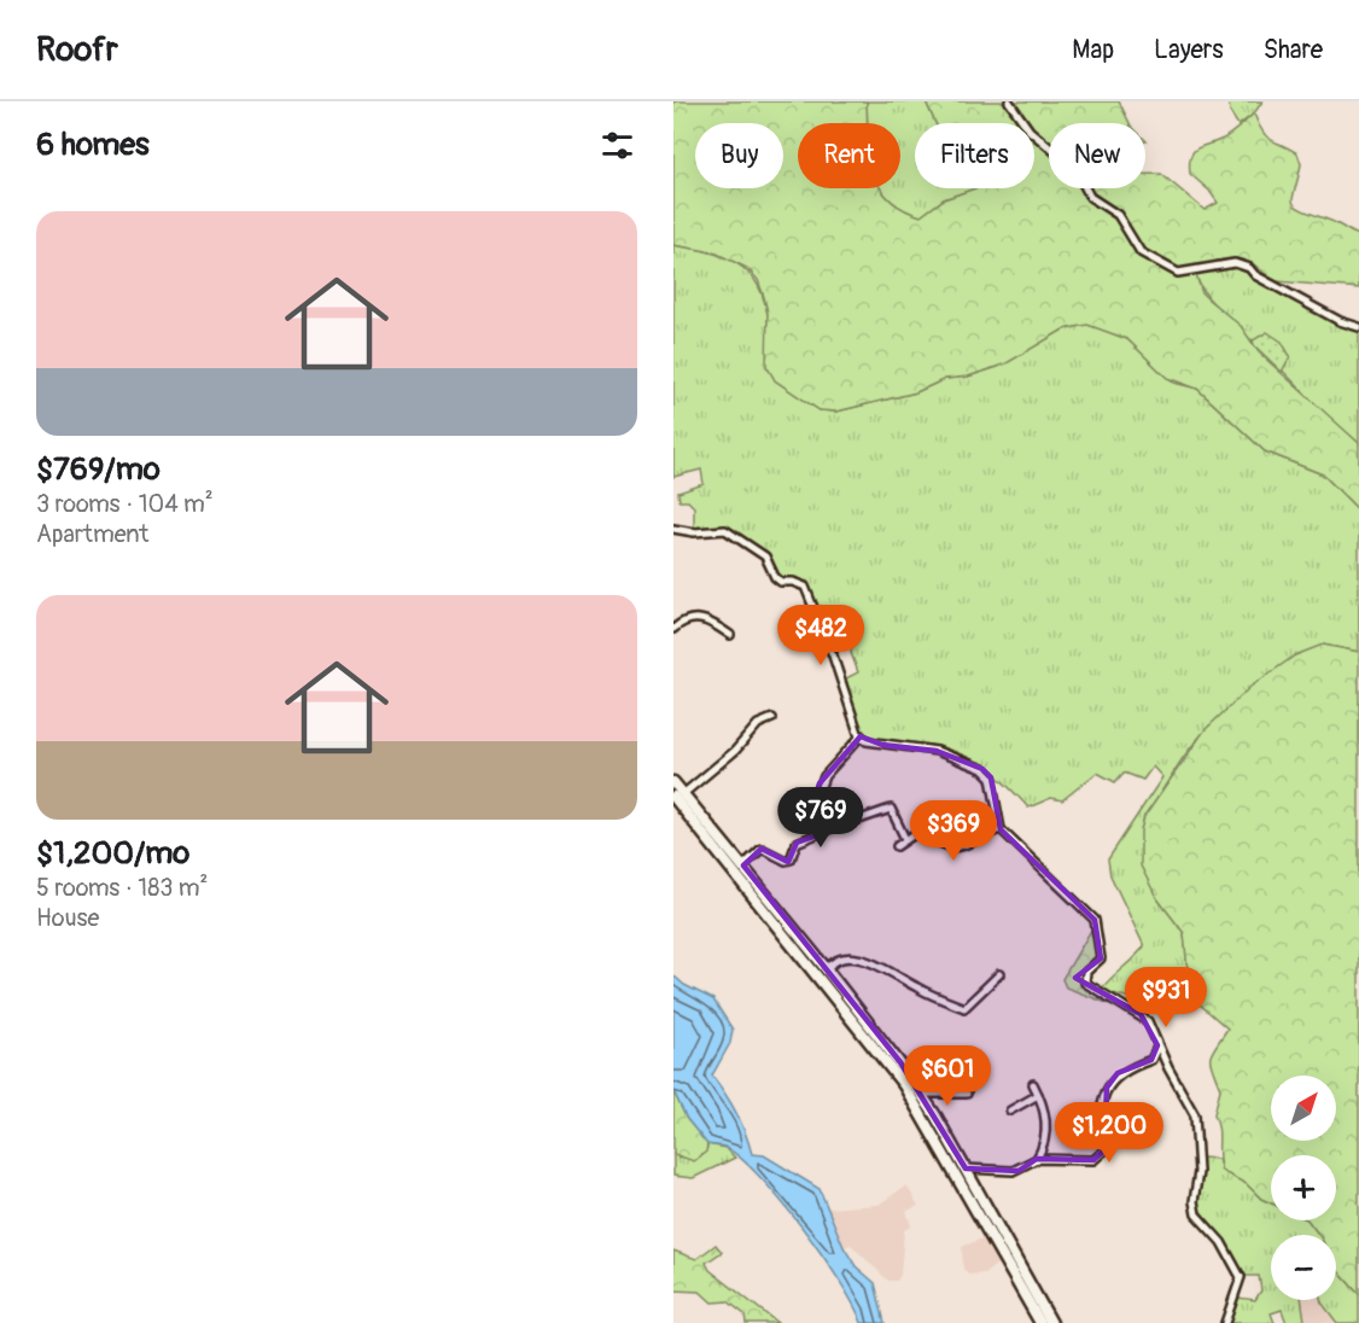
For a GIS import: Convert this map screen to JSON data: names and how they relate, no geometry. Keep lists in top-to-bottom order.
{
  "north": "top right",
  "page": {
    "header": "Roofr",
    "nav": ["Map", "Layers", "Share"],
    "heading": "6 homes",
    "chip": [
      "Buy",
      "Rent",
      "Filters",
      "New"
    ],
    "list": [
      {
        "name": "$769/mo",
        "note": "3 rooms · 104 m² · Apartment"
      },
      {
        "name": "$1,200/mo",
        "note": "5 rooms · 183 m² · House"
      }
    ],
    "price": [
      "$482",
      "$769",
      "$369",
      "$931",
      "$601",
      "$1,200"
    ],
    "map_buttons": ["+", "−"]
  }
}
